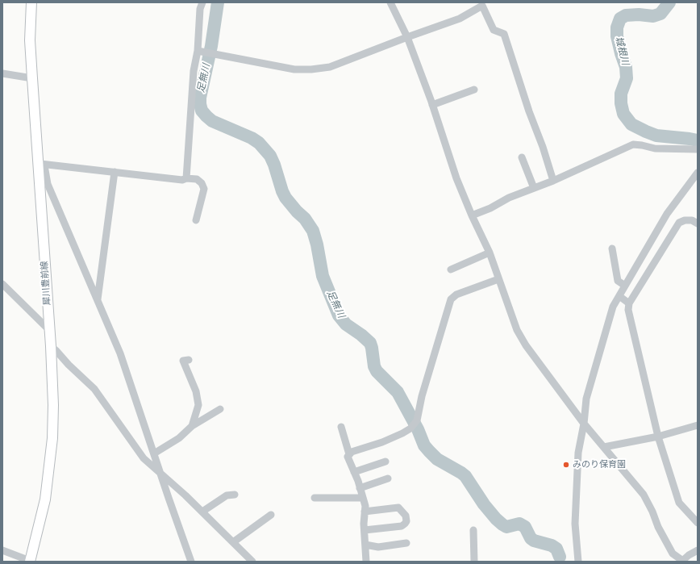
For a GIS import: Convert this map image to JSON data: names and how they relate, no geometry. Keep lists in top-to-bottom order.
{
  "streets": {
    "main road": ["犀川豊前線"]
  },
  "water": ["城根川", "足無川"],
  "places": ["みのり保育園"]
}
